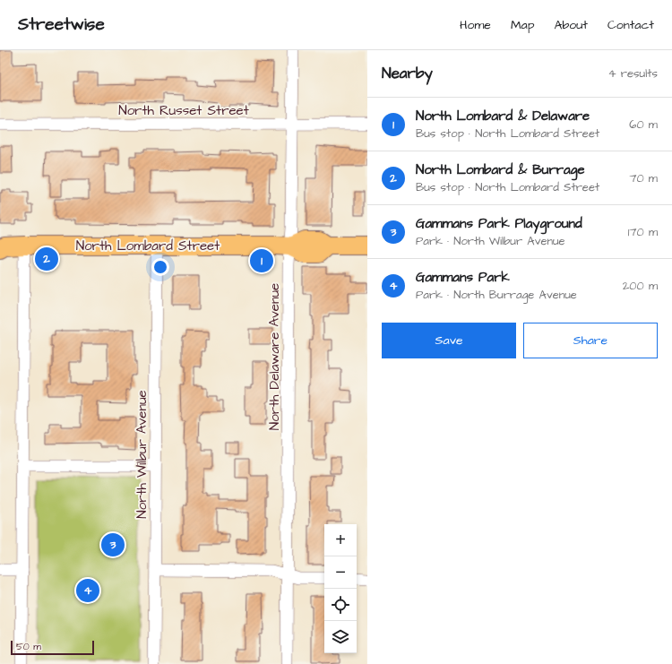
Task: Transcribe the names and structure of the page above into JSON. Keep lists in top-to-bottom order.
{
  "streets": {
    "main road": ["North Lombard Street"],
    "street": ["North Russet Street", "North Delaware Avenue", "North Wilbur Avenue"]
  },
  "crossings": [
    ["North Russet Street", "North Delaware Avenue"],
    ["North Lombard Street", "North Delaware Avenue"],
    ["North Lombard Street", "North Wilbur Avenue"]
  ],
  "scale_bar": "50 m",
  "page": {
    "header": "Streetwise",
    "nav": [
      "Home",
      "Map",
      "About",
      "Contact"
    ],
    "heading": ["Nearby", "4 results"],
    "list": [
      {
        "mark": "1",
        "name": "North Lombard & Delaware",
        "note": "Bus stop · North Lombard Street",
        "value": "60 m"
      },
      {
        "mark": "2",
        "name": "North Lombard & Burrage",
        "note": "Bus stop · North Lombard Street",
        "value": "70 m"
      },
      {
        "mark": "3",
        "name": "Gammans Park Playground",
        "note": "Park · North Wilbur Avenue",
        "value": "170 m"
      },
      {
        "mark": "4",
        "name": "Gammans Park",
        "note": "Park · North Burrage Avenue",
        "value": "200 m"
      }
    ],
    "pins": [
      "2",
      "1",
      "3",
      "4"
    ],
    "buttons": ["Save", "Share"],
    "map_buttons": ["+", "−"],
    "scale": "50 m"
  }
}
